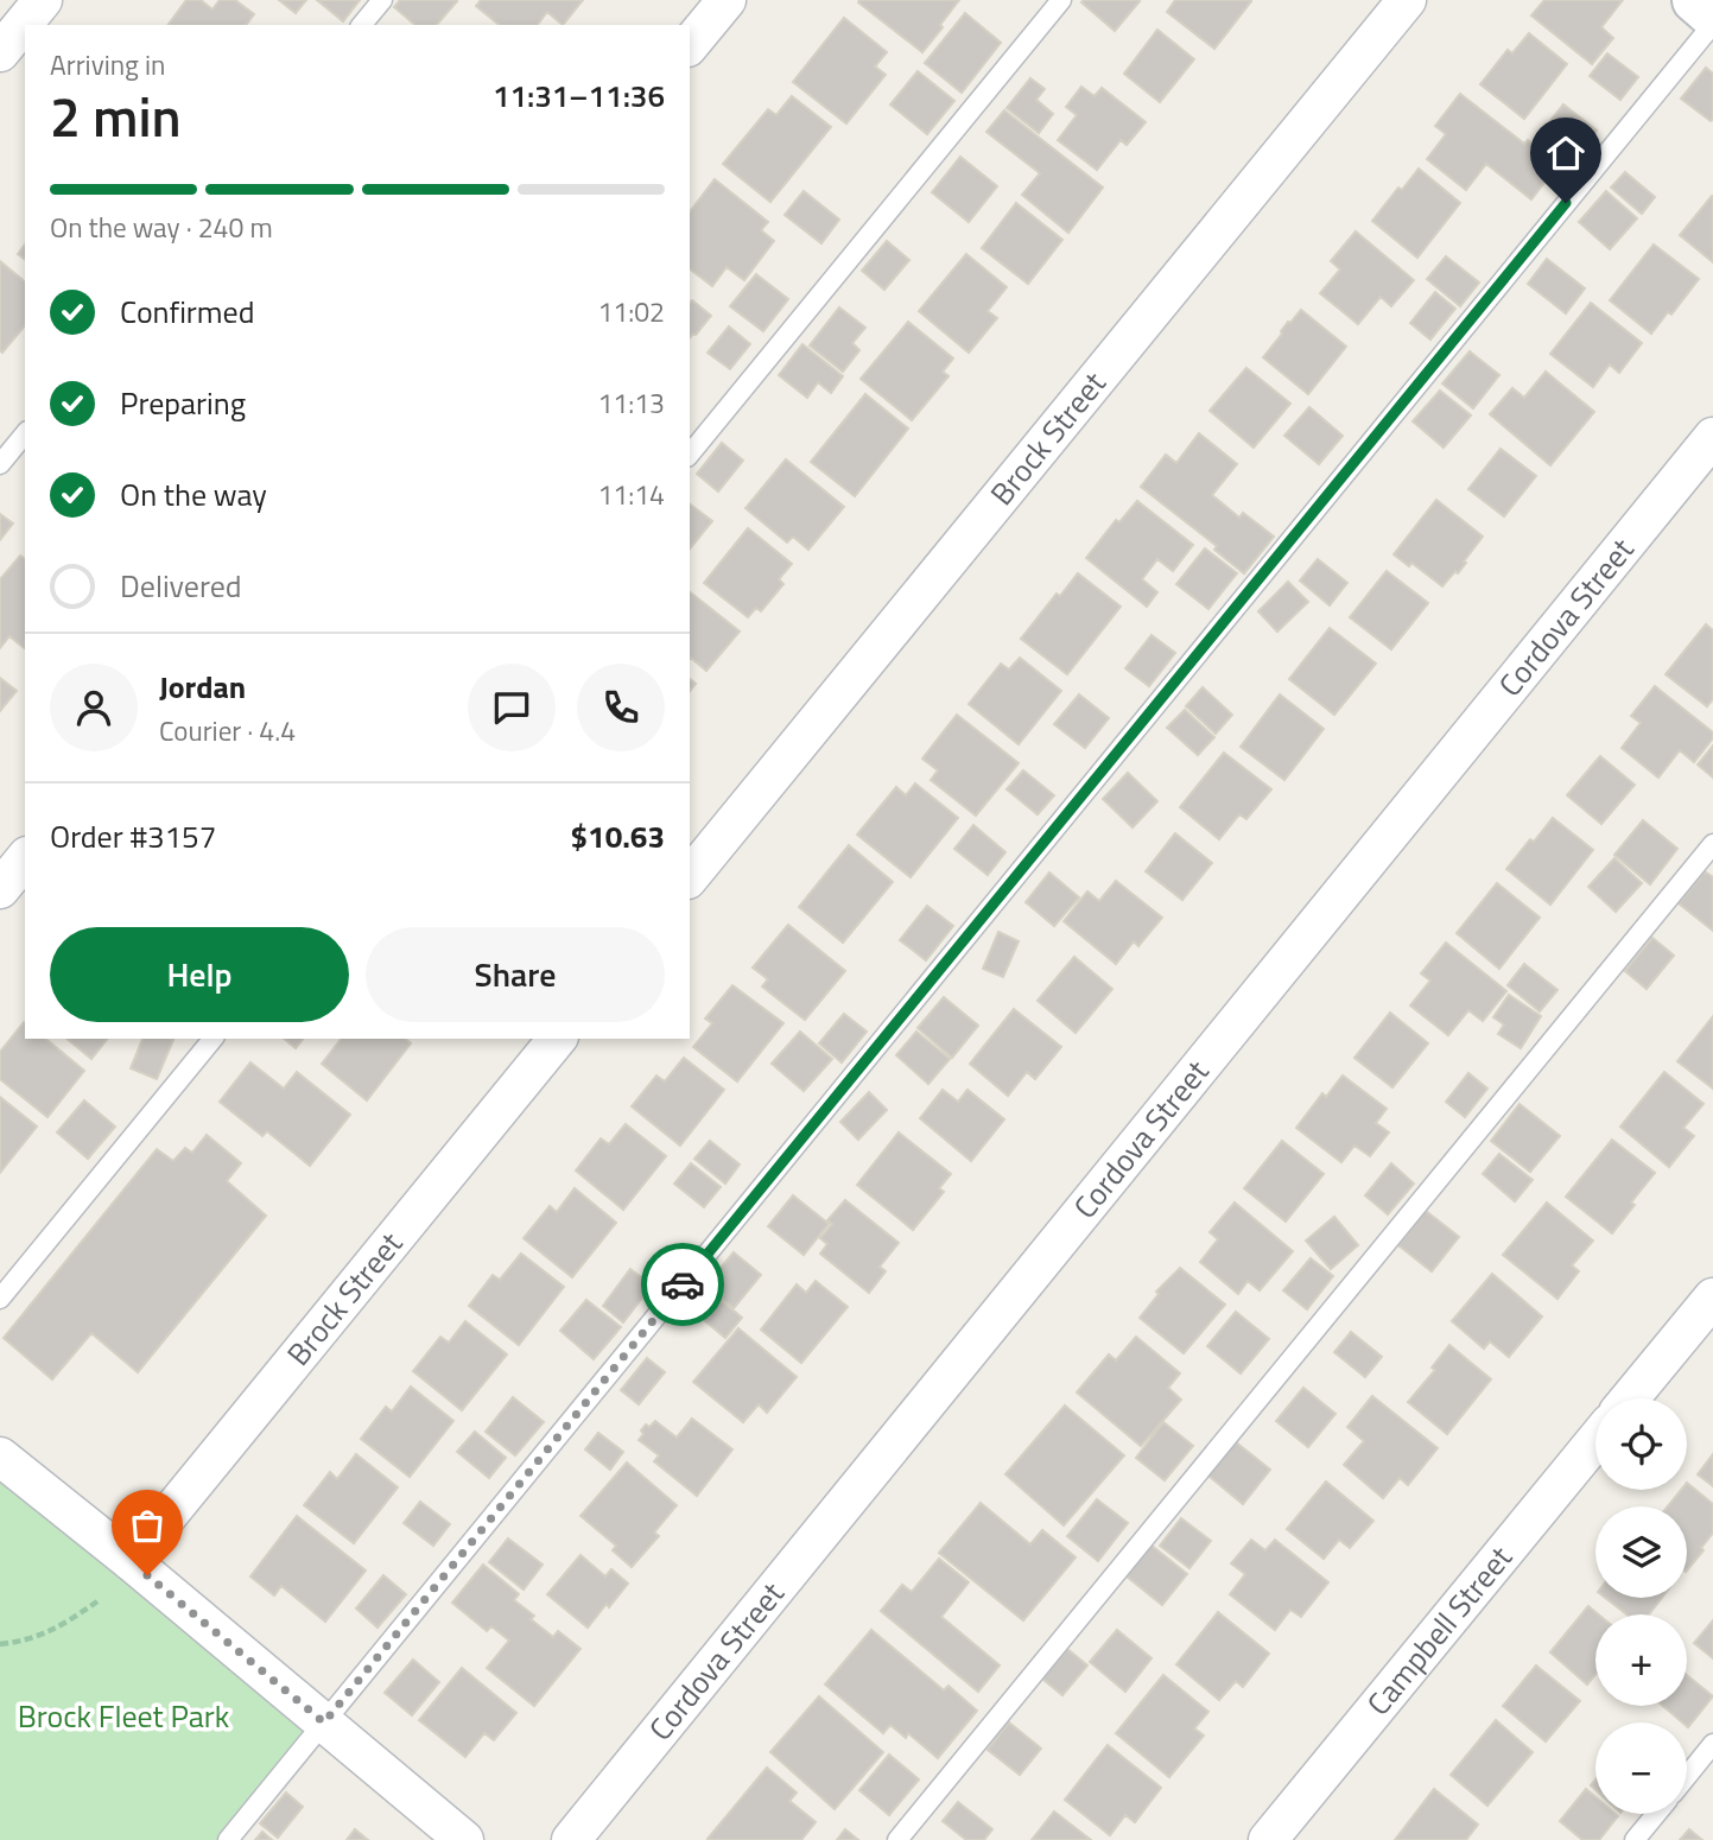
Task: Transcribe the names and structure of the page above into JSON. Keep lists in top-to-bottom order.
{
  "streets": {
    "street": ["Brock Street", "Cordova Street", "Campbell Street"]
  },
  "parks": ["Brock Fleet Park"],
  "page": {
    "heading": ["2 min", "Arriving in", "11:31–11:36"],
    "panel": [
      "Jordan",
      "Courier · 4.4",
      "Order #3157",
      "$10.63"
    ],
    "bar": "On the way · 240 m",
    "list": [
      ["Confirmed", "11:02"],
      ["Preparing", "11:13"],
      ["On the way", "11:14"],
      "Delivered"
    ],
    "buttons": ["Help", "Share"],
    "map_buttons": ["+", "−"]
  }
}
